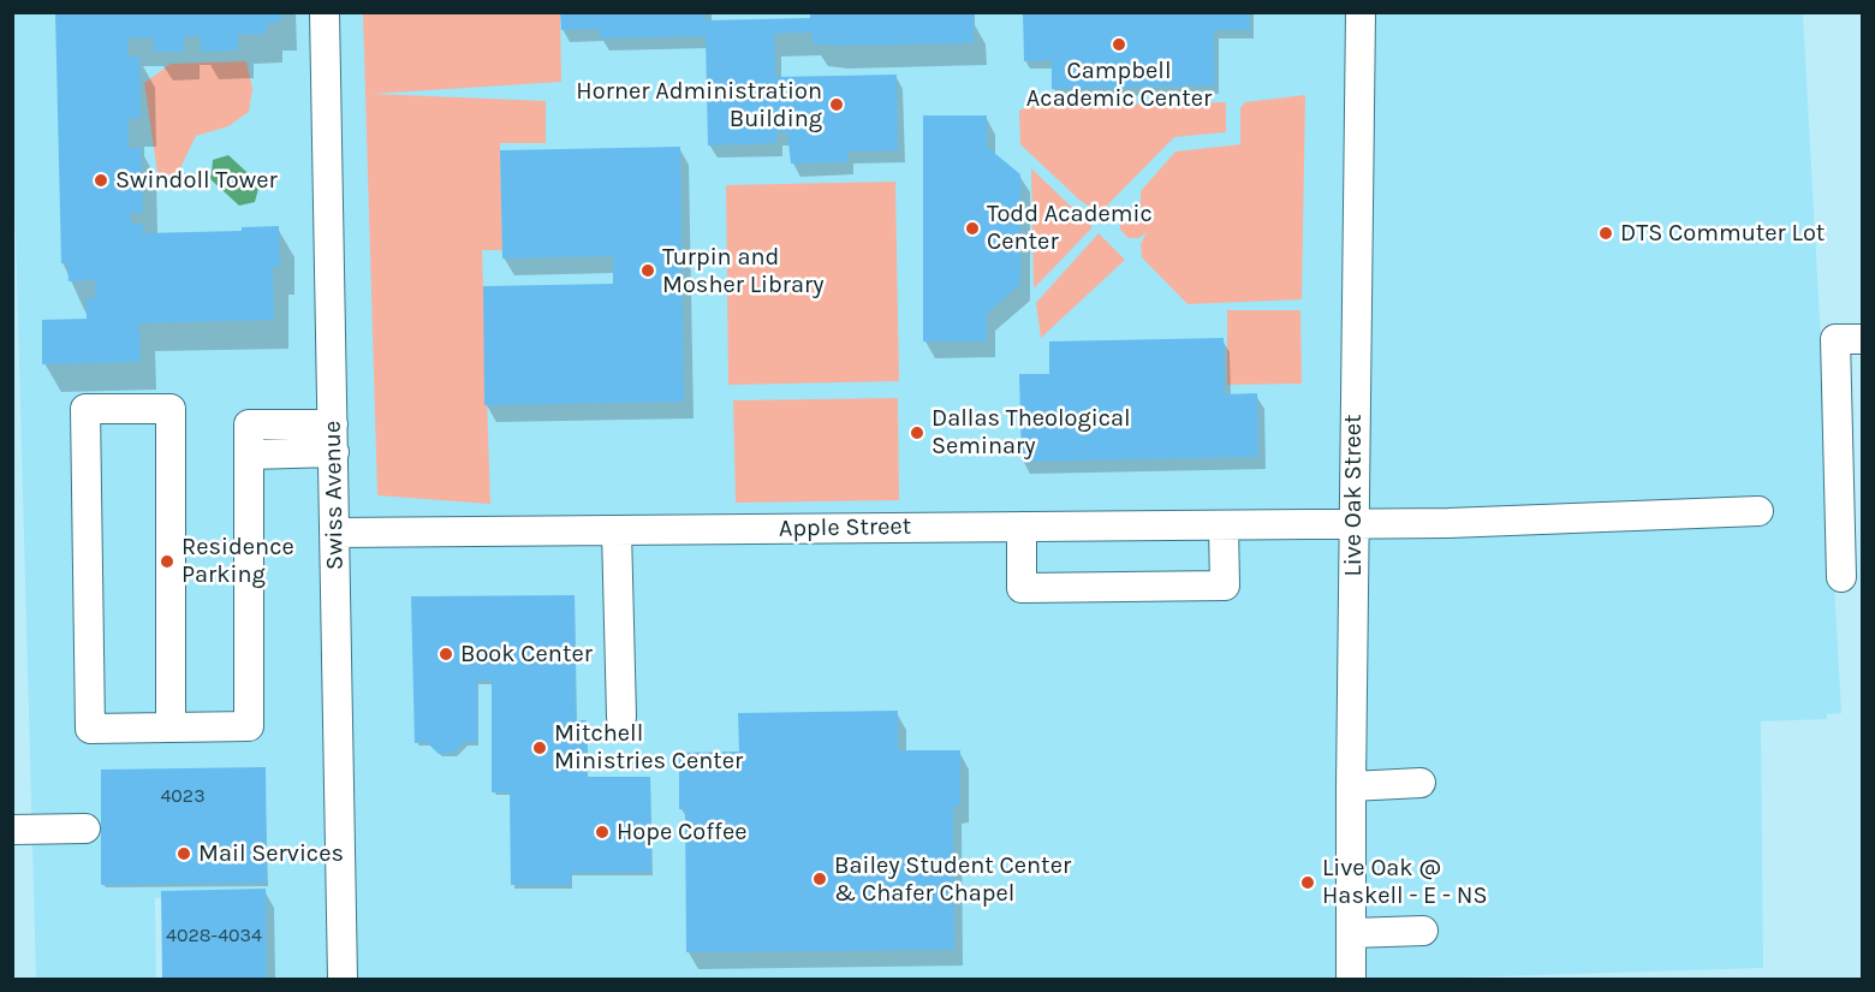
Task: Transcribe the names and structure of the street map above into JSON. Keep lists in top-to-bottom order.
{
  "streets": {
    "street": ["Swiss Avenue", "Live Oak Street", "Apple Street"]
  },
  "crossings": [
    ["Swiss Avenue", "Apple Street"],
    ["Live Oak Street", "Apple Street"]
  ],
  "places": [
    "Campbell Academic Center",
    "Horner Administration Building",
    "Swindoll Tower",
    "Todd Academic Center",
    "DTS Commuter Lot",
    "Turpin and Mosher Library",
    "Dallas Theological Seminary",
    "Residence Parking",
    "Book Center",
    "Mitchell Ministries Center",
    "Hope Coffee",
    "Mail Services",
    "Bailey Student Center & Chafer Chapel",
    "Live Oak @ Haskell - E - NS"
  ],
  "house_numbers": ["4023", "4028-4034"]
}
